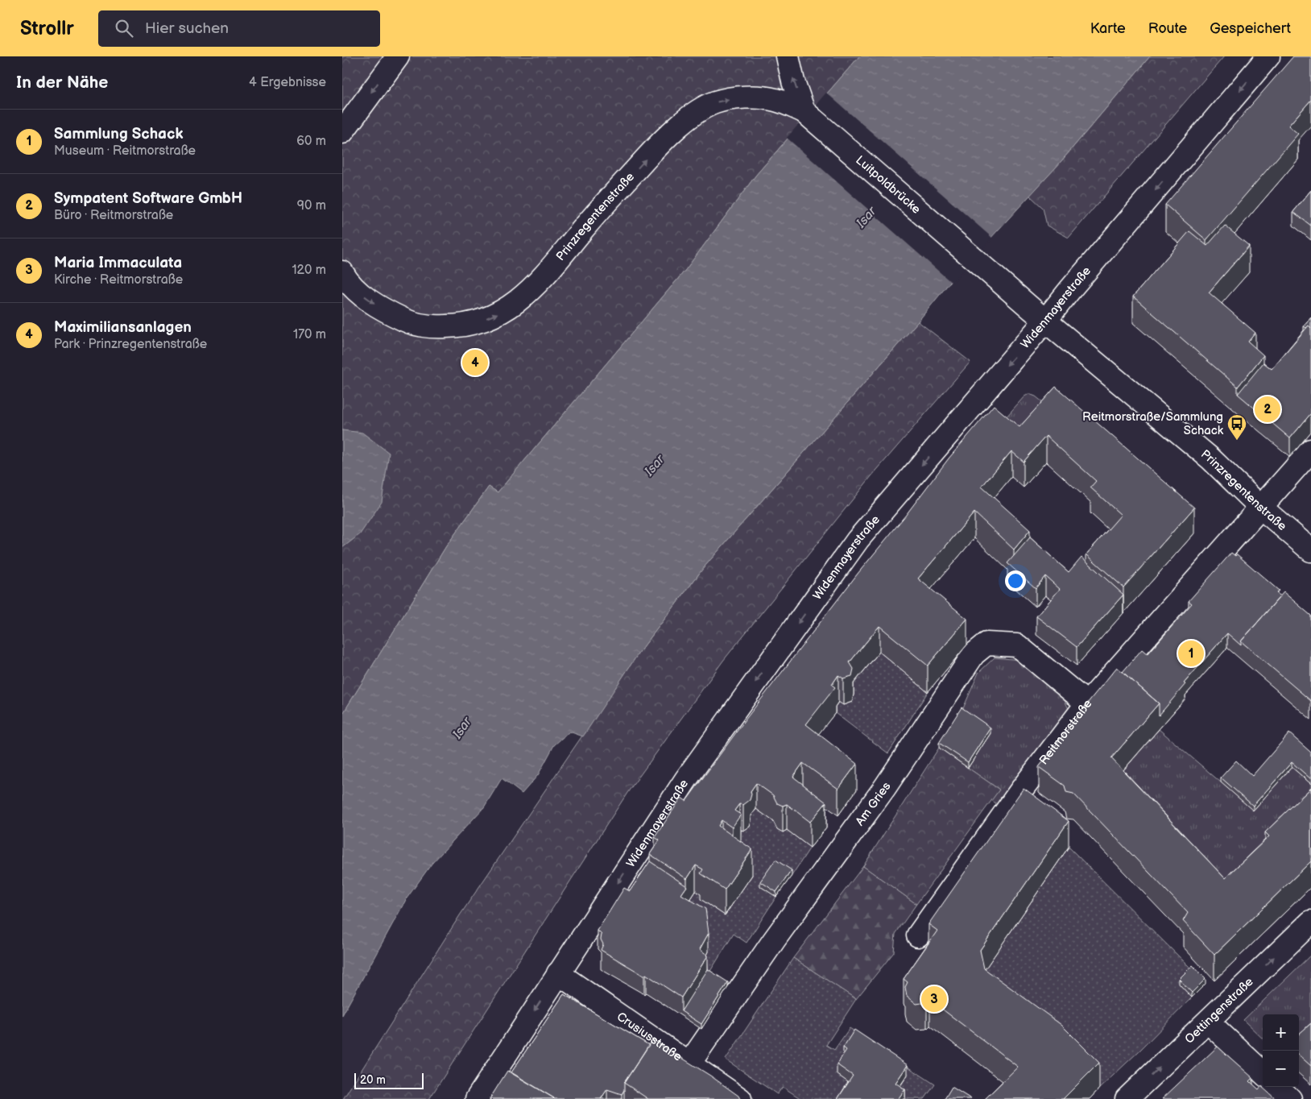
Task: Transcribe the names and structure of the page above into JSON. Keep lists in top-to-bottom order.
{
  "streets": {
    "main road": [
      "Luitpoldbrücke",
      "Prinzregentenstraße",
      "Widenmayerstraße",
      "Reitmorstraße",
      "Am Gries",
      "Oettingenstraße",
      "Crusiusstraße"
    ]
  },
  "crossings": [
    ["Luitpoldbrücke", "Prinzregentenstraße"],
    ["Prinzregentenstraße", "Widenmayerstraße"],
    ["Prinzregentenstraße", "Reitmorstraße"],
    ["Widenmayerstraße", "Crusiusstraße"],
    ["Reitmorstraße", "Am Gries"],
    ["Am Gries", "Crusiusstraße"]
  ],
  "one_way": ["Prinzregentenstraße", "Widenmayerstraße", "Oettingenstraße"],
  "water": ["Isar"],
  "places": {
    "bus stop": ["Reitmorstraße/Sammlung Schack"]
  },
  "scale_bar": "20 m",
  "page": {
    "header": "Strollr",
    "search": "Hier suchen",
    "nav": ["Karte", "Route", "Gespeichert"],
    "heading": ["In der Nähe", "4 Ergebnisse"],
    "list": [
      {
        "mark": "1",
        "name": "Sammlung Schack",
        "note": "Museum · Reitmorstraße",
        "value": "60 m"
      },
      {
        "mark": "2",
        "name": "Sympatent Software GmbH",
        "note": "Büro · Reitmorstraße",
        "value": "90 m"
      },
      {
        "mark": "3",
        "name": "Maria Immaculata",
        "note": "Kirche · Reitmorstraße",
        "value": "120 m"
      },
      {
        "mark": "4",
        "name": "Maximiliansanlagen",
        "note": "Park · Prinzregentenstraße",
        "value": "170 m"
      }
    ],
    "pins": [
      "4",
      "2",
      "1",
      "3"
    ],
    "map_buttons": ["+", "−"],
    "scale": "20 m"
  }
}
